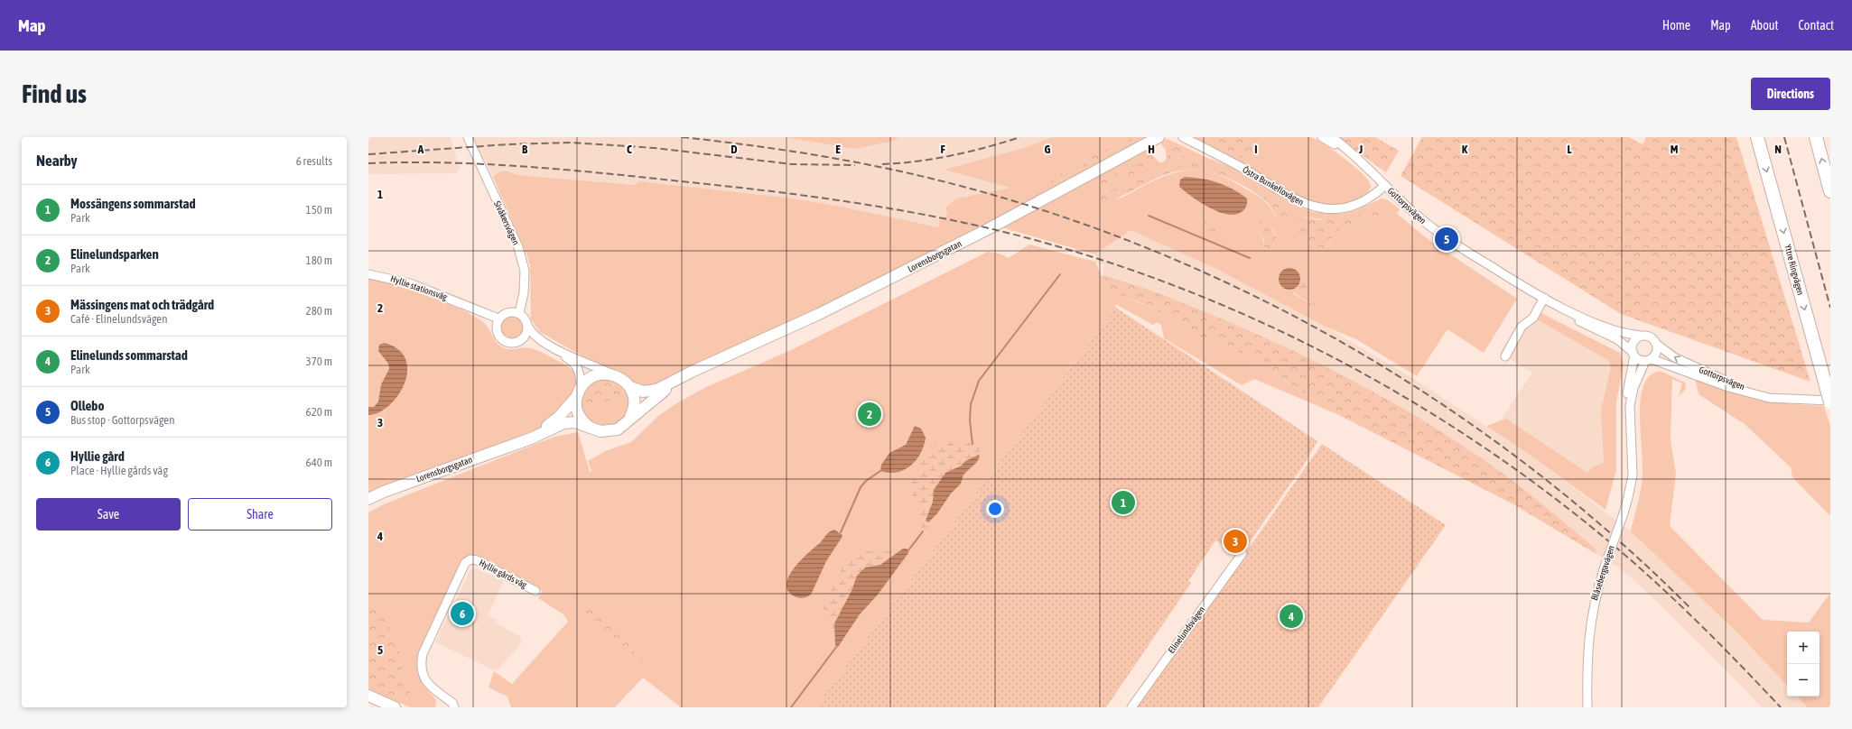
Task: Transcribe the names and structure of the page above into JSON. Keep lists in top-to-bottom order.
{
  "streets": {
    "highway": ["Yttre Ringvägen"],
    "main road": ["Lorensborgsgatan"],
    "street": [
      "Östra Bunkeflovägen",
      "Gottorpsvägen",
      "Sivåkersvägen",
      "Hyllie stationsväg",
      "Blåsebergavägen",
      "Hyllie gårds väg",
      "Elinelundsvägen"
    ]
  },
  "crossings": [
    ["Östra Bunkeflovägen", "Gottorpsvägen"],
    ["Gottorpsvägen", "Yttre Ringvägen"],
    ["Gottorpsvägen", "Blåsebergavägen"],
    ["Sivåkersvägen", "Hyllie stationsväg"]
  ],
  "one_way": ["Yttre Ringvägen"],
  "page": {
    "header": "Map",
    "nav": [
      "Home",
      "Map",
      "About",
      "Contact"
    ],
    "buttons": [
      "Directions",
      ["Save", "Share"]
    ],
    "title": "Find us",
    "heading": ["Nearby", "6 results"],
    "list": [
      {
        "mark": "1",
        "name": "Mossängens sommarstad",
        "note": "Park",
        "value": "150 m"
      },
      {
        "mark": "2",
        "name": "Elinelundsparken",
        "note": "Park",
        "value": "180 m"
      },
      {
        "mark": "3",
        "name": "Mässingens mat och trädgård",
        "note": "Café · Elinelundsvägen",
        "value": "280 m"
      },
      {
        "mark": "4",
        "name": "Elinelunds sommarstad",
        "note": "Park",
        "value": "370 m"
      },
      {
        "mark": "5",
        "name": "Ollebo",
        "note": "Bus stop · Gottorpsvägen",
        "value": "620 m"
      },
      {
        "mark": "6",
        "name": "Hyllie gård",
        "note": "Place · Hyllie gårds väg",
        "value": "640 m"
      }
    ],
    "pins": [
      "5",
      "2",
      "1",
      "3",
      "6",
      "4"
    ],
    "map_buttons": ["+", "−"]
  },
  "grid": {
    "columns": [
      "A",
      "B",
      "C",
      "D",
      "E",
      "F",
      "G",
      "H",
      "I",
      "J",
      "K",
      "L",
      "M",
      "N"
    ],
    "rows": [
      "1",
      "2",
      "3",
      "4",
      "5"
    ]
  }
}
